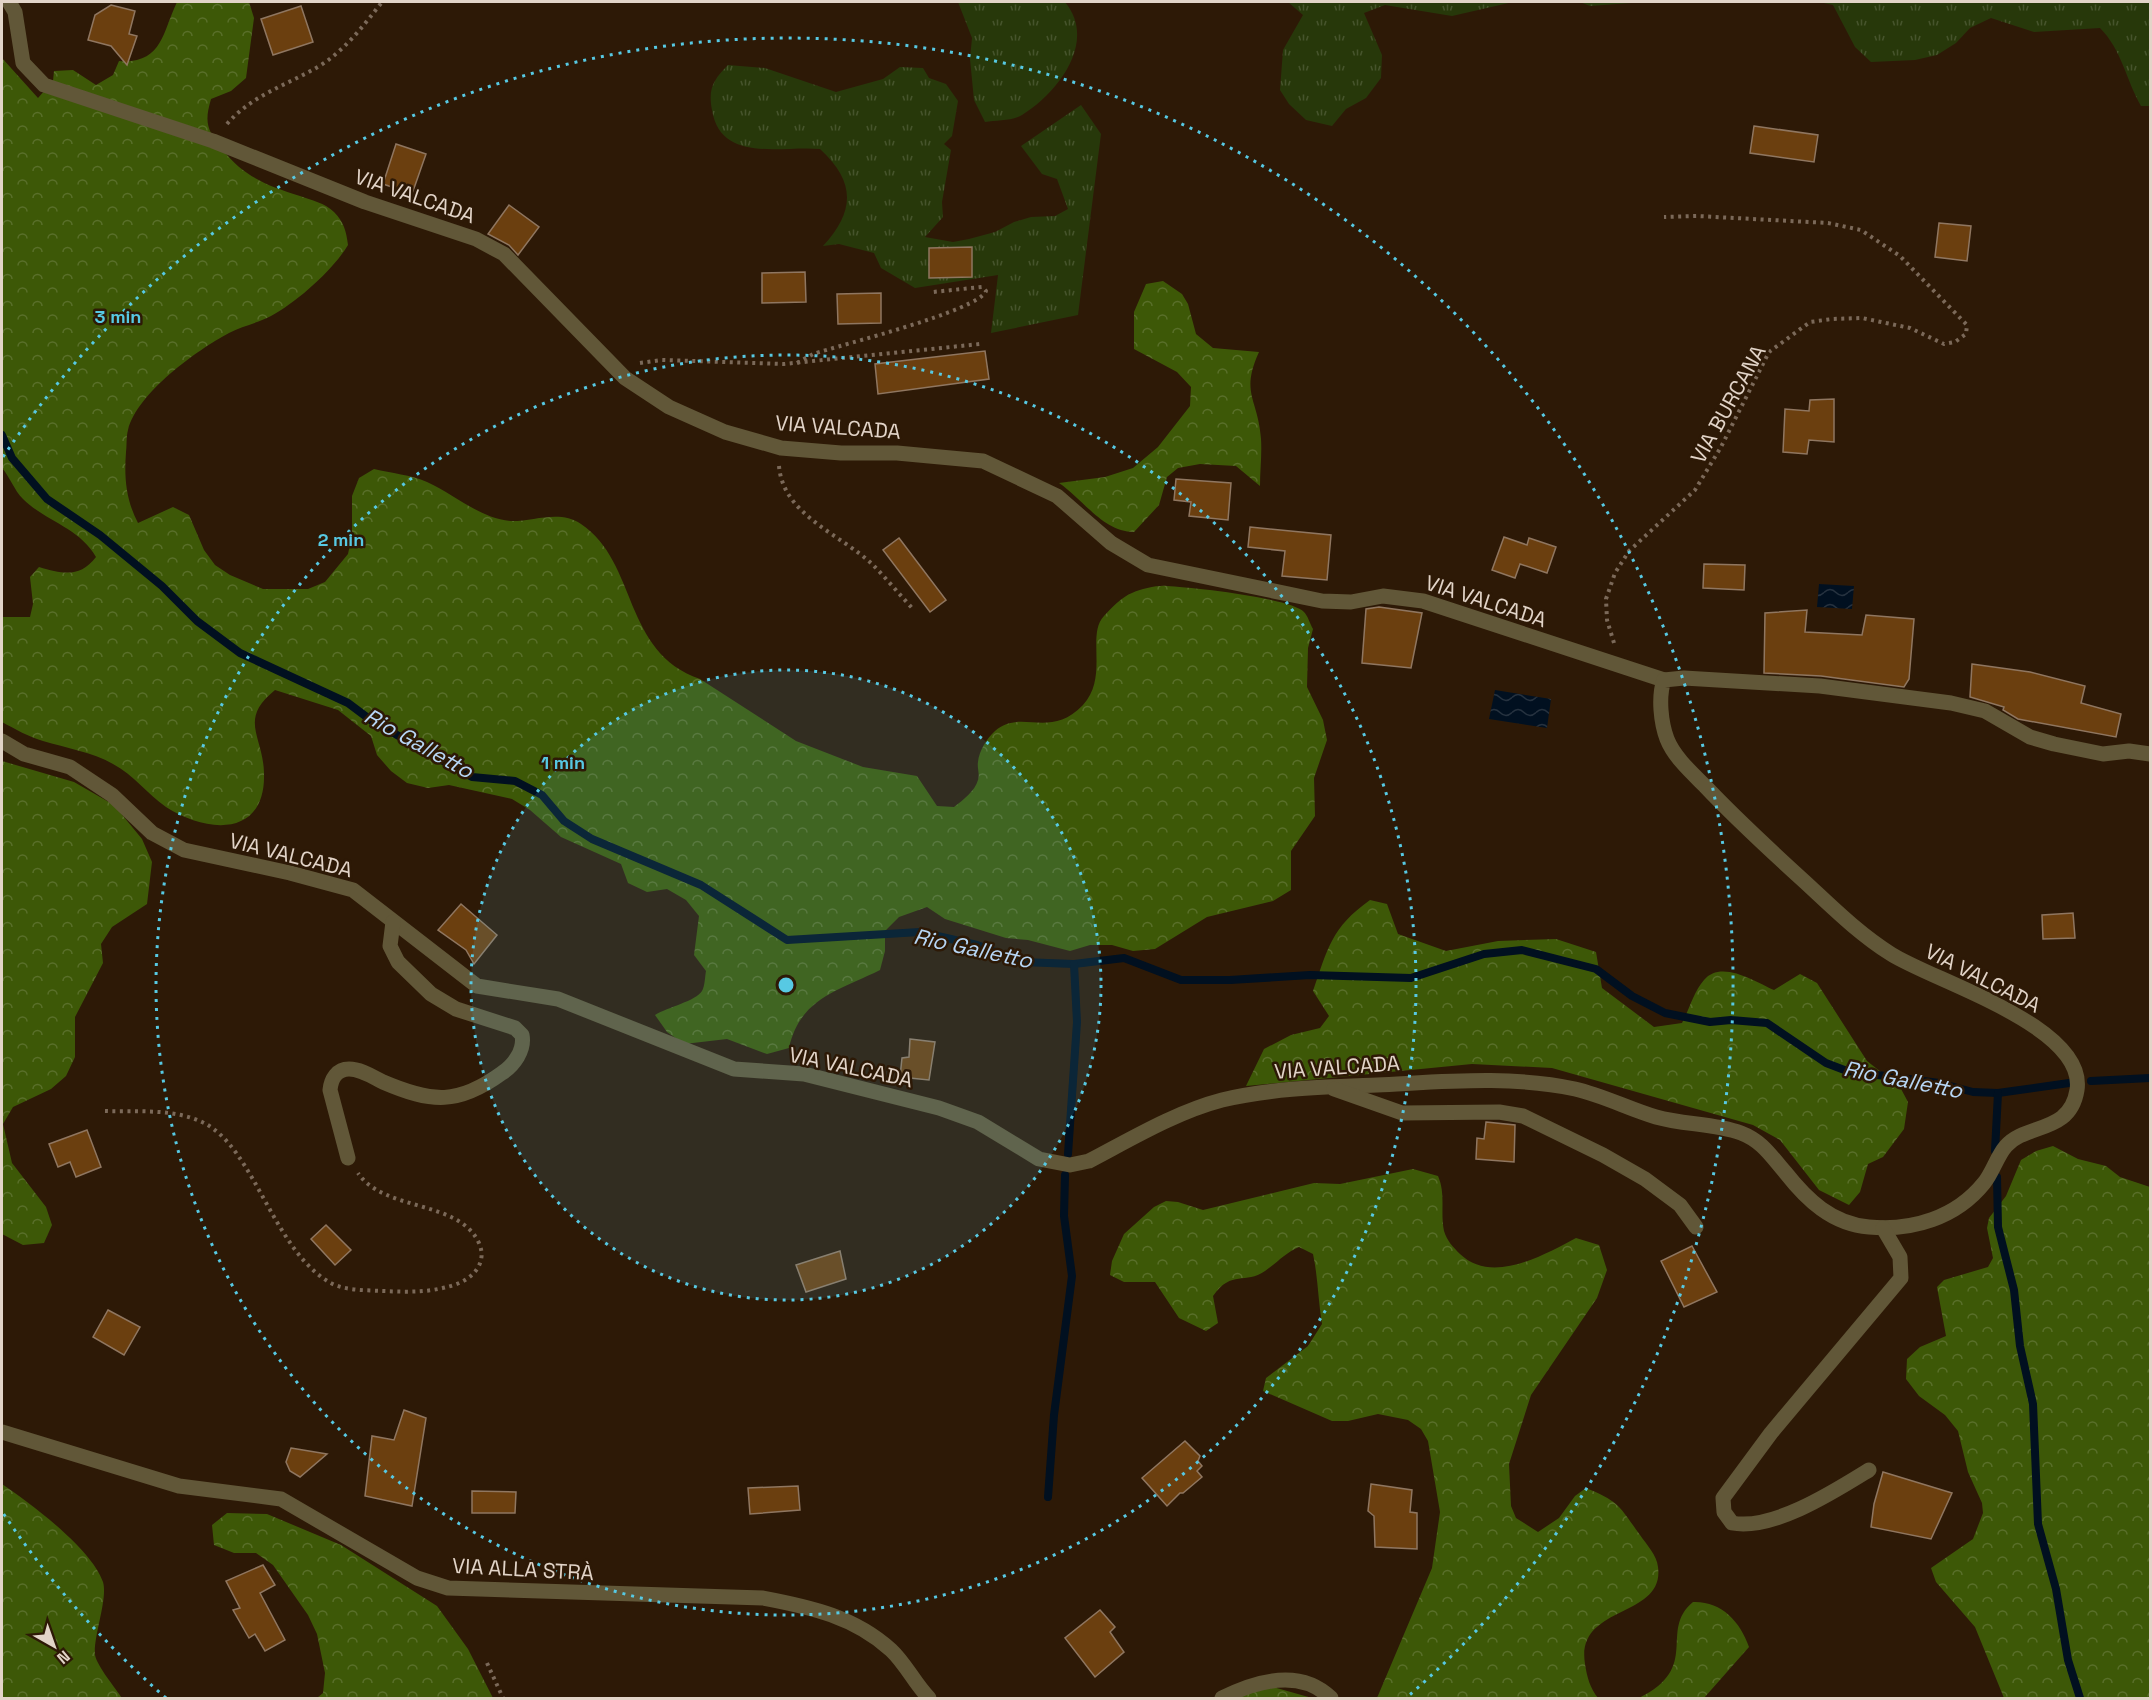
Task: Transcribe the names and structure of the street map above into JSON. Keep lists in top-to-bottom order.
{
  "streets": {
    "street": ["VIA VALCADA", "VIA ALLA STRÀ"],
    "path": ["VIA BURCANA"]
  },
  "crossings": [
    ["VIA VALCADA", "VIA BURCANA"]
  ],
  "water": ["Rio Galletto"],
  "north": "bottom right",
  "rings": ["3 min", "2 min", "1 min"]
}
